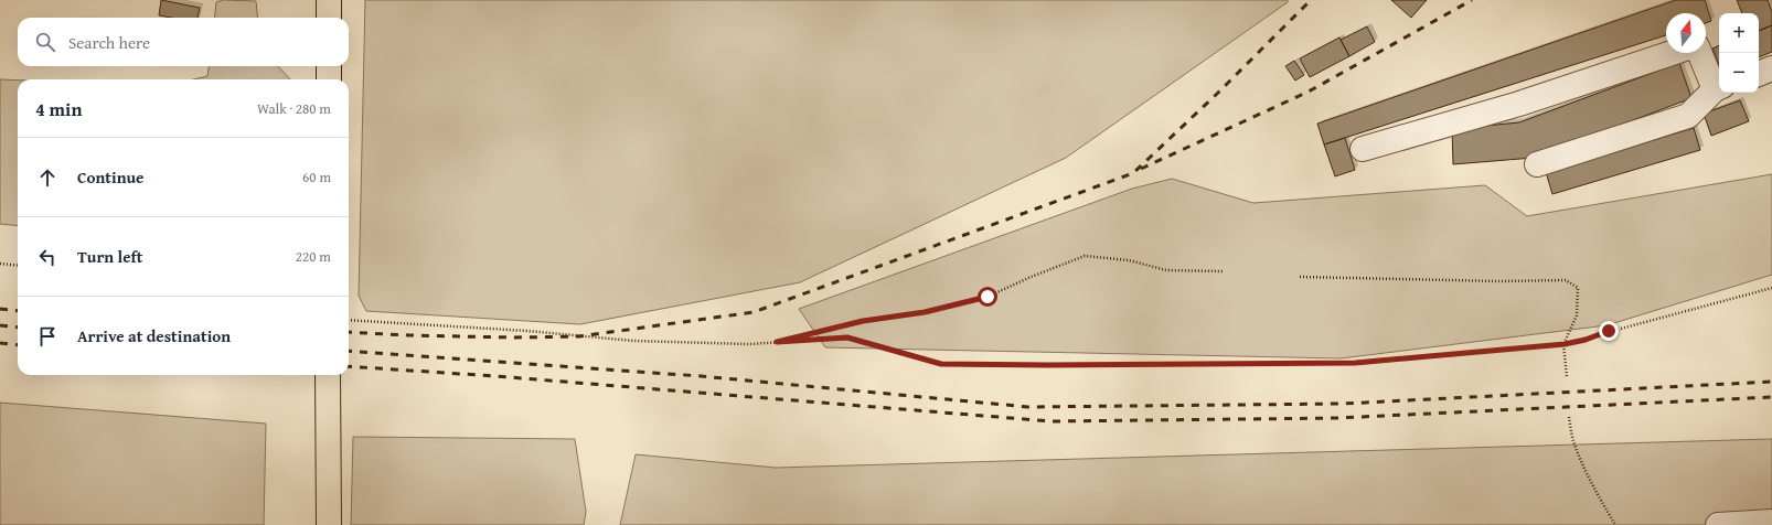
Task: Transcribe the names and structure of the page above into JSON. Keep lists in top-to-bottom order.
{
  "north": "top",
  "page": {
    "map_buttons": ["+", "−"],
    "search": "Search here",
    "heading": ["4 min", "Walk · 280 m"],
    "list": [
      ["Continue", "60 m"],
      ["Turn left", "220 m"],
      "Arrive at destination"
    ]
  }
}
